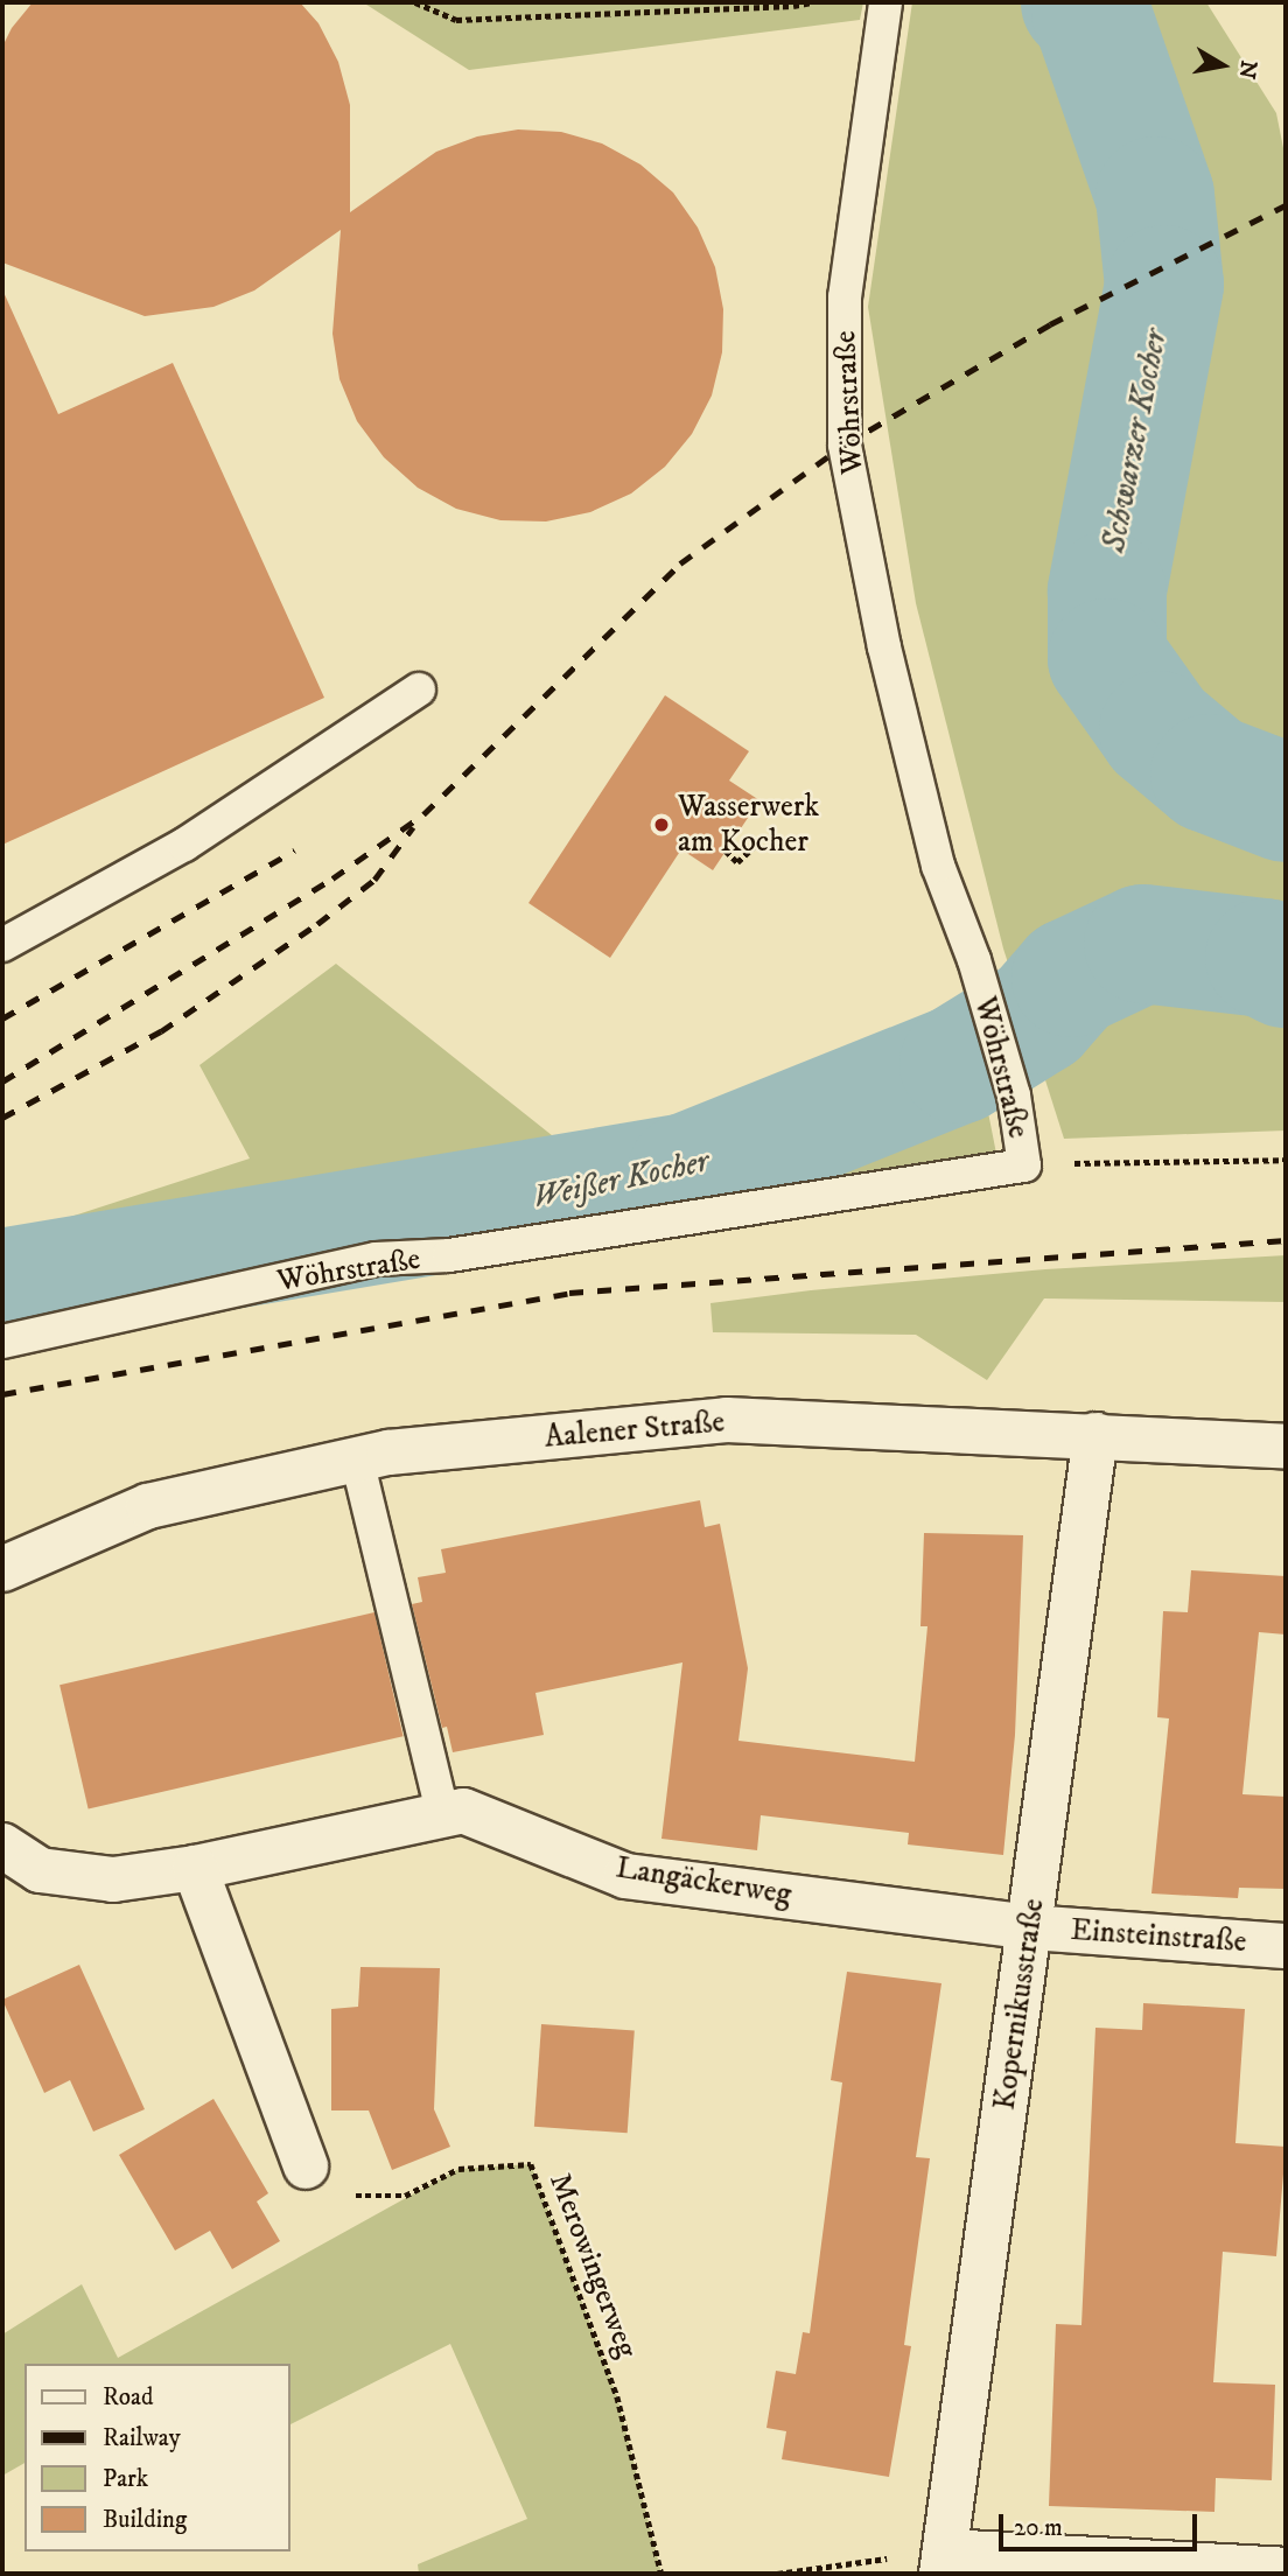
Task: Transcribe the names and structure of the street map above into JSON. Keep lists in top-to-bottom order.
{
  "streets": {
    "street": [
      "Aalener Straße",
      "Langäckerweg",
      "Einsteinstraße",
      "Kopernikusstraße"
    ],
    "lane": ["Wöhrstraße"],
    "path": ["Merowingerweg"]
  },
  "crossings": [
    ["Aalener Straße", "Kopernikusstraße"],
    ["Langäckerweg", "Einsteinstraße"],
    ["Langäckerweg", "Kopernikusstraße"],
    ["Einsteinstraße", "Kopernikusstraße"]
  ],
  "water": ["Schwarzer Kocher", "Weißer Kocher"],
  "places": ["Wasserwerk am Kocher"],
  "legend": [
    "Road",
    "Railway",
    "Park",
    "Building"
  ],
  "scale_bar": "20 m",
  "north": "right"
}
